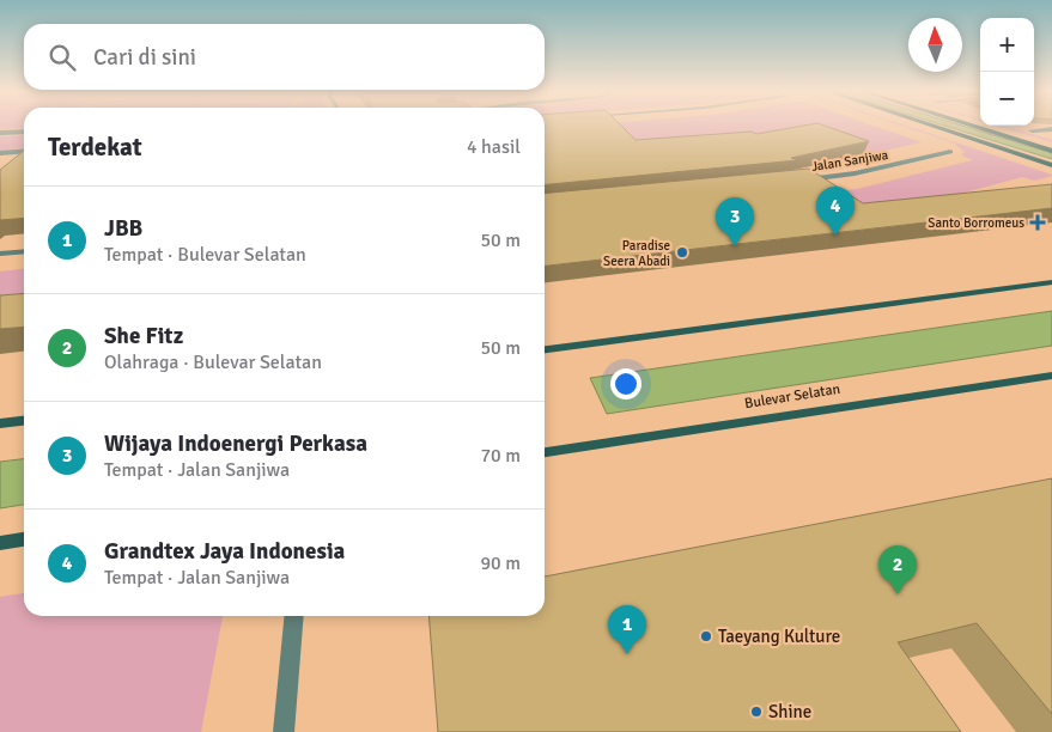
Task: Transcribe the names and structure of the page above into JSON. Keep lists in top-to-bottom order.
{
  "streets": {
    "main road": ["Bulevar Selatan"],
    "street": ["Jalan Sanjiwa"]
  },
  "places": {
    "health": ["Santo Borromeus"],
    "other": ["Paradise Seera Abadi", "Taeyang Kulture", "Shine"]
  },
  "north": "top",
  "page": {
    "map_buttons": ["+", "−"],
    "search": "Cari di sini",
    "heading": ["Terdekat", "4 hasil"],
    "list": [
      {
        "mark": "1",
        "name": "JBB",
        "note": "Tempat · Bulevar Selatan",
        "value": "50 m"
      },
      {
        "mark": "2",
        "name": "She Fitz",
        "note": "Olahraga · Bulevar Selatan",
        "value": "50 m"
      },
      {
        "mark": "3",
        "name": "Wijaya Indoenergi Perkasa",
        "note": "Tempat · Jalan Sanjiwa",
        "value": "70 m"
      },
      {
        "mark": "4",
        "name": "Grandtex Jaya Indonesia",
        "note": "Tempat · Jalan Sanjiwa",
        "value": "90 m"
      }
    ],
    "pins": [
      "4",
      "3",
      "2",
      "1"
    ]
  }
}
